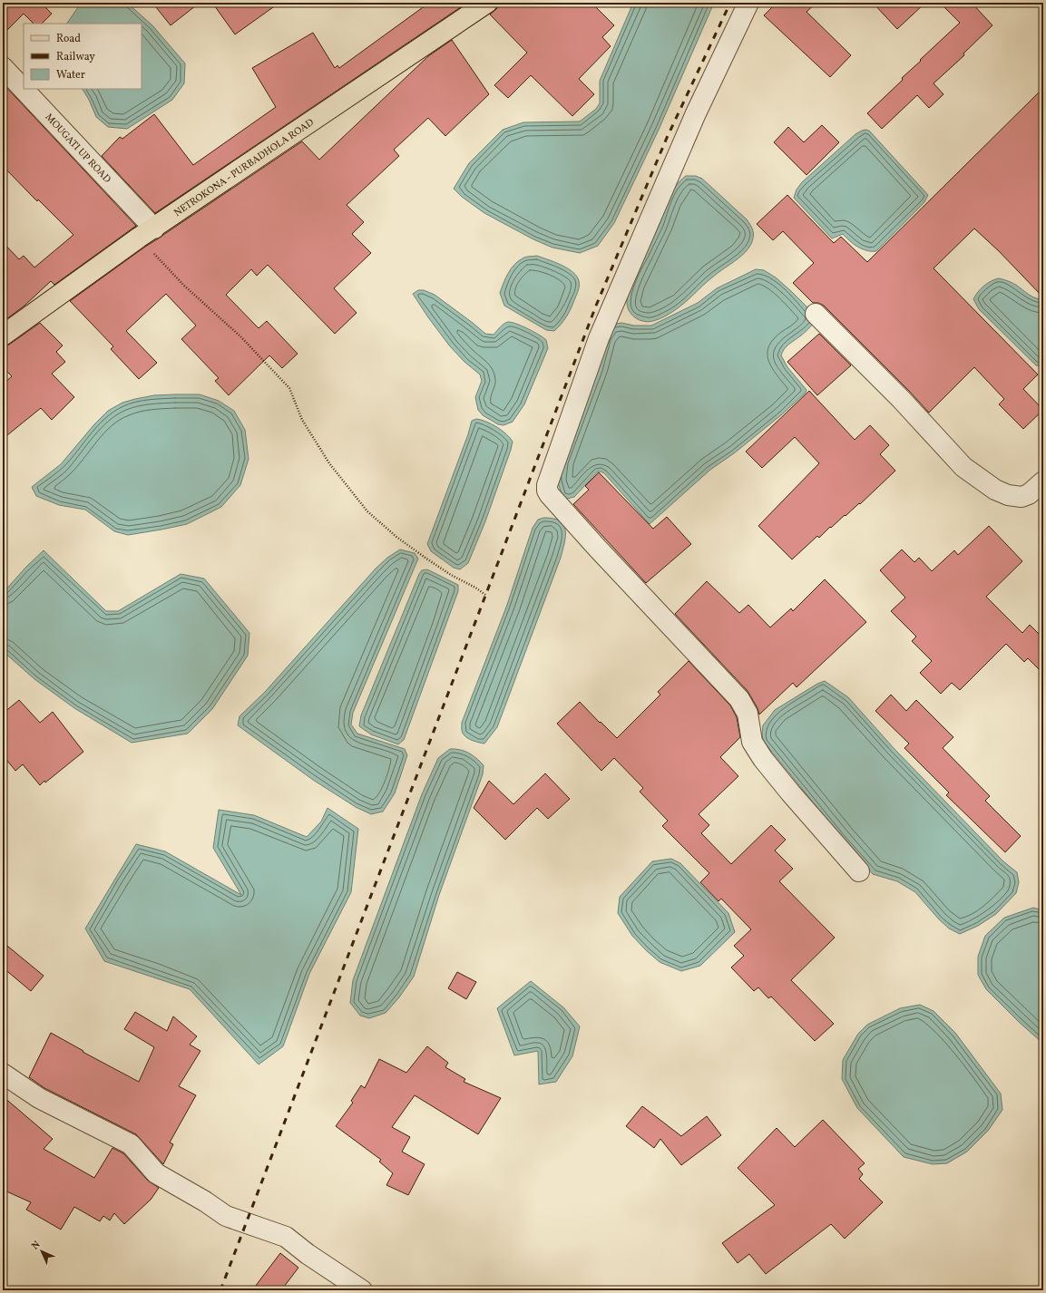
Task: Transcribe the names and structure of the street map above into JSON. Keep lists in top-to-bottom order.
{
  "streets": {
    "main road": ["NETROKONA - PURBADHOLA ROAD"],
    "street": ["MOUGATI UP ROAD"]
  },
  "crossings": [
    ["MOUGATI UP ROAD", "NETROKONA - PURBADHOLA ROAD"]
  ],
  "legend": ["Road", "Railway", "Water"],
  "north": "top left"
}
